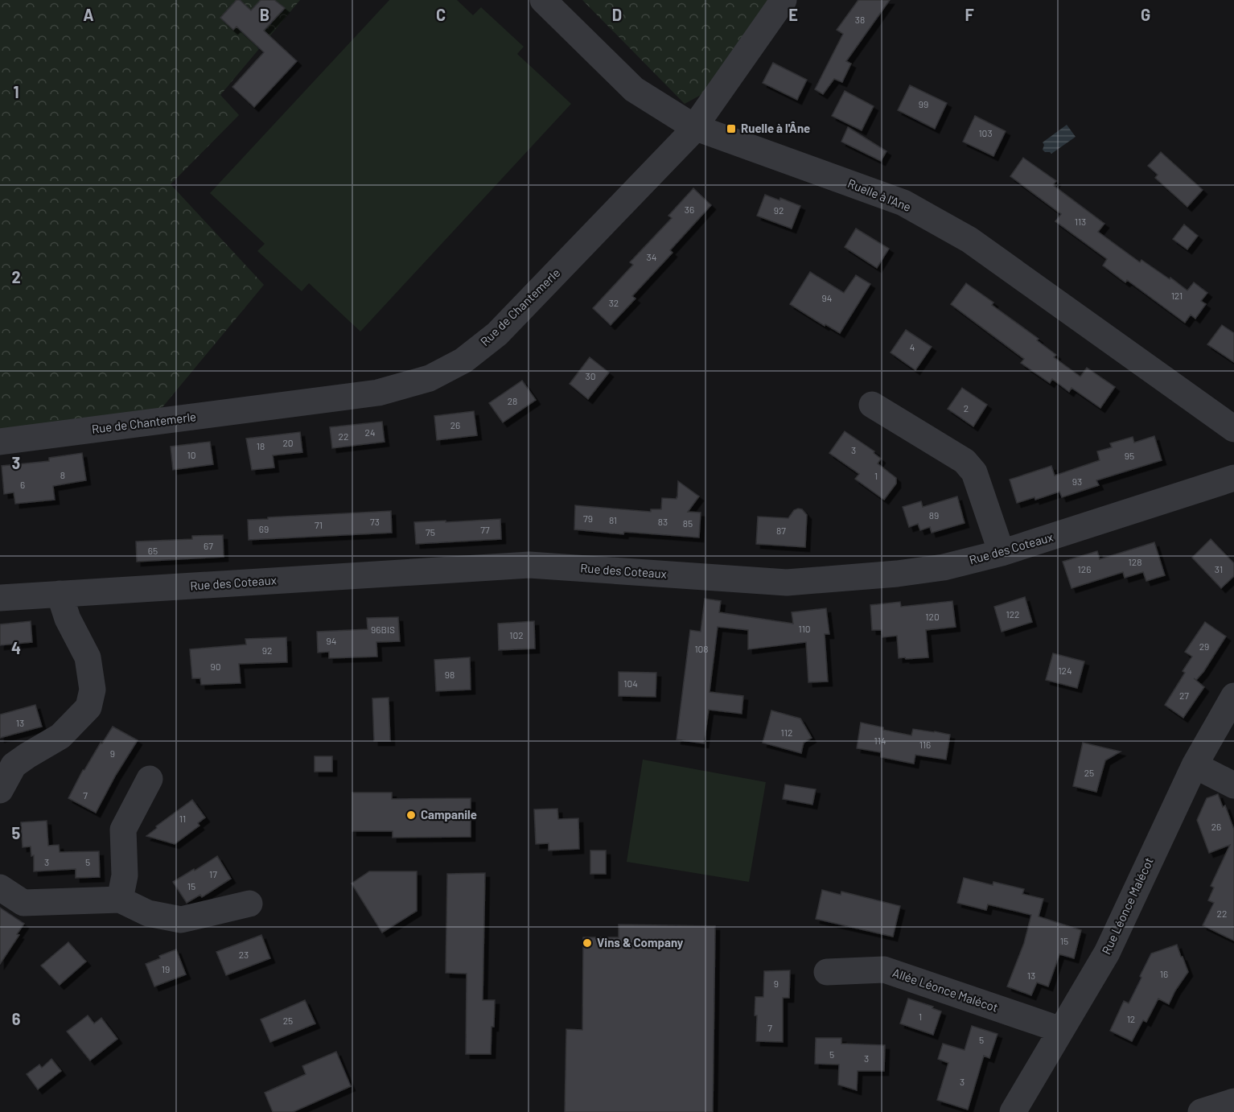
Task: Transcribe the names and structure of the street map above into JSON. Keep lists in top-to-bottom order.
{
  "streets": {
    "street": [
      "Ruelle à l'Ane",
      "Rue de Chantemerle",
      "Rue des Coteaux",
      "Rue Léonce Malécot",
      "Allée Léonce Malécot"
    ]
  },
  "crossings": [
    ["Ruelle à l'Ane", "Rue de Chantemerle"],
    ["Rue Léonce Malécot", "Allée Léonce Malécot"]
  ],
  "places": {
    "transit": ["Ruelle à l'Âne"],
    "other": ["Campanile", "Vins & Company"]
  },
  "house_numbers": [
    "38",
    "99",
    "103",
    "36",
    "92",
    "113",
    "34",
    "121",
    "94",
    "32",
    "4",
    "30",
    "28",
    "2",
    "26",
    "24",
    "22",
    "20",
    "18",
    "3",
    "10",
    "95",
    "8",
    "1",
    "93",
    "6",
    "89",
    "79",
    "81",
    "73",
    "83",
    "85",
    "71",
    "69",
    "77",
    "87",
    "75",
    "67",
    "65",
    "128",
    "126",
    "31",
    "122",
    "120",
    "110",
    "96BIS",
    "102",
    "94",
    "29",
    "108",
    "92",
    "90",
    "124",
    "98",
    "104",
    "27",
    "13",
    "112",
    "114",
    "116",
    "9",
    "25",
    "7",
    "11",
    "26",
    "3",
    "5",
    "17",
    "15",
    "22",
    "15",
    "23",
    "19",
    "16",
    "13",
    "9",
    "1",
    "12",
    "25",
    "7",
    "5",
    "5",
    "3",
    "3"
  ],
  "grid": {
    "columns": [
      "A",
      "B",
      "C",
      "D",
      "E",
      "F",
      "G"
    ],
    "rows": [
      "1",
      "2",
      "3",
      "4",
      "5",
      "6"
    ]
  }
}
